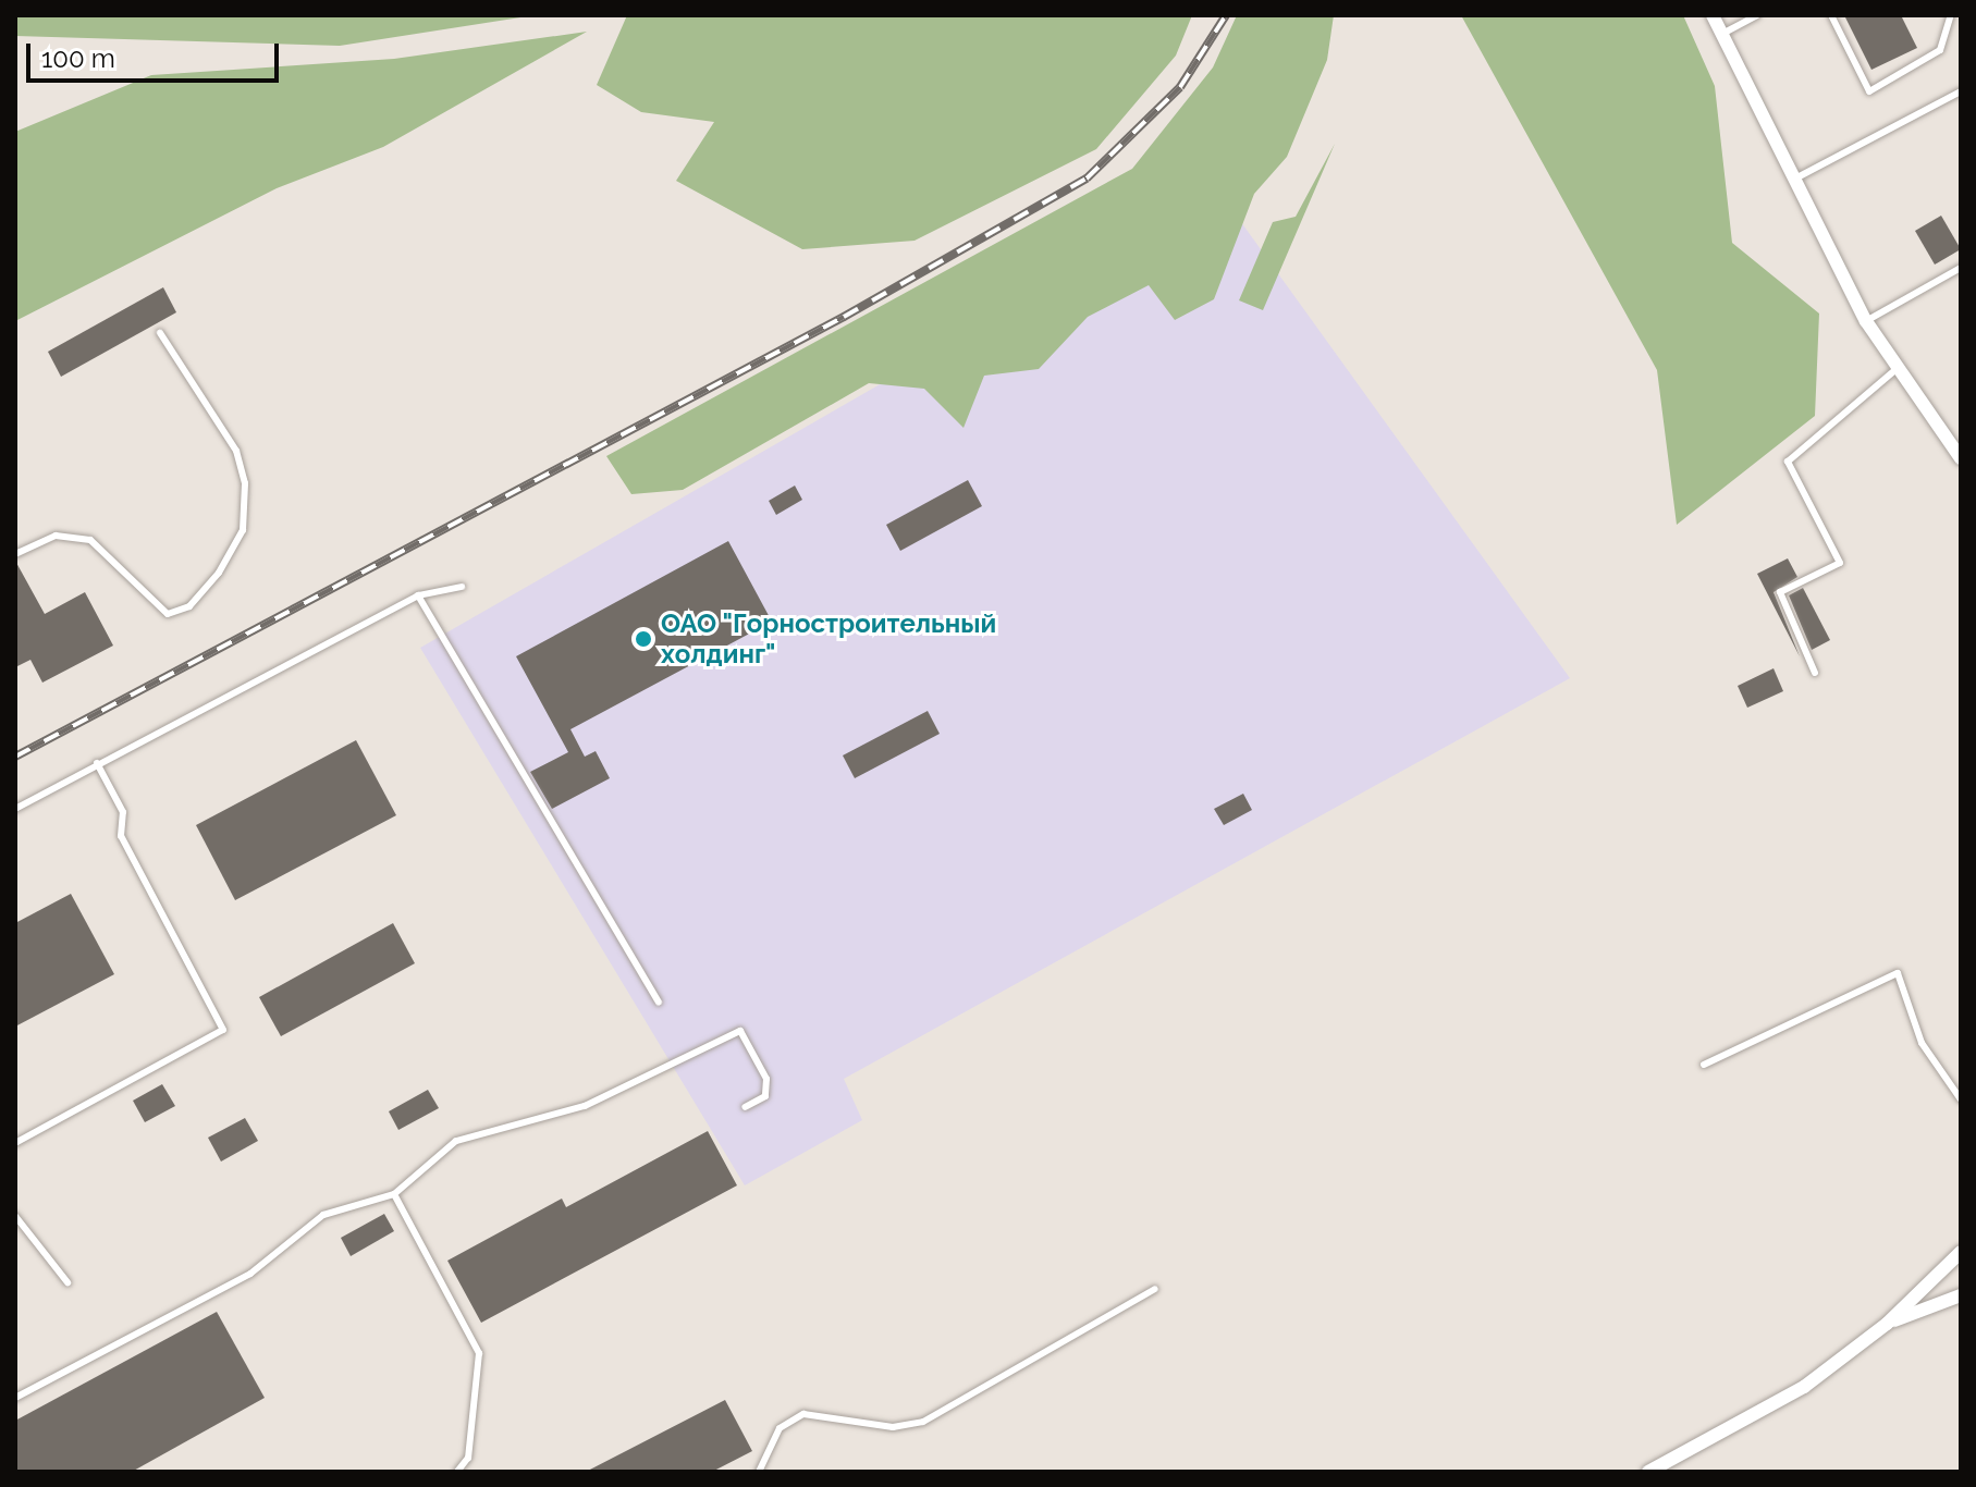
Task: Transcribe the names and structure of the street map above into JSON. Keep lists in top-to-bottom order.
{
  "places": ["ОАО \"Горностроительный холдинг\""],
  "scale_bar": "100 m"
}
